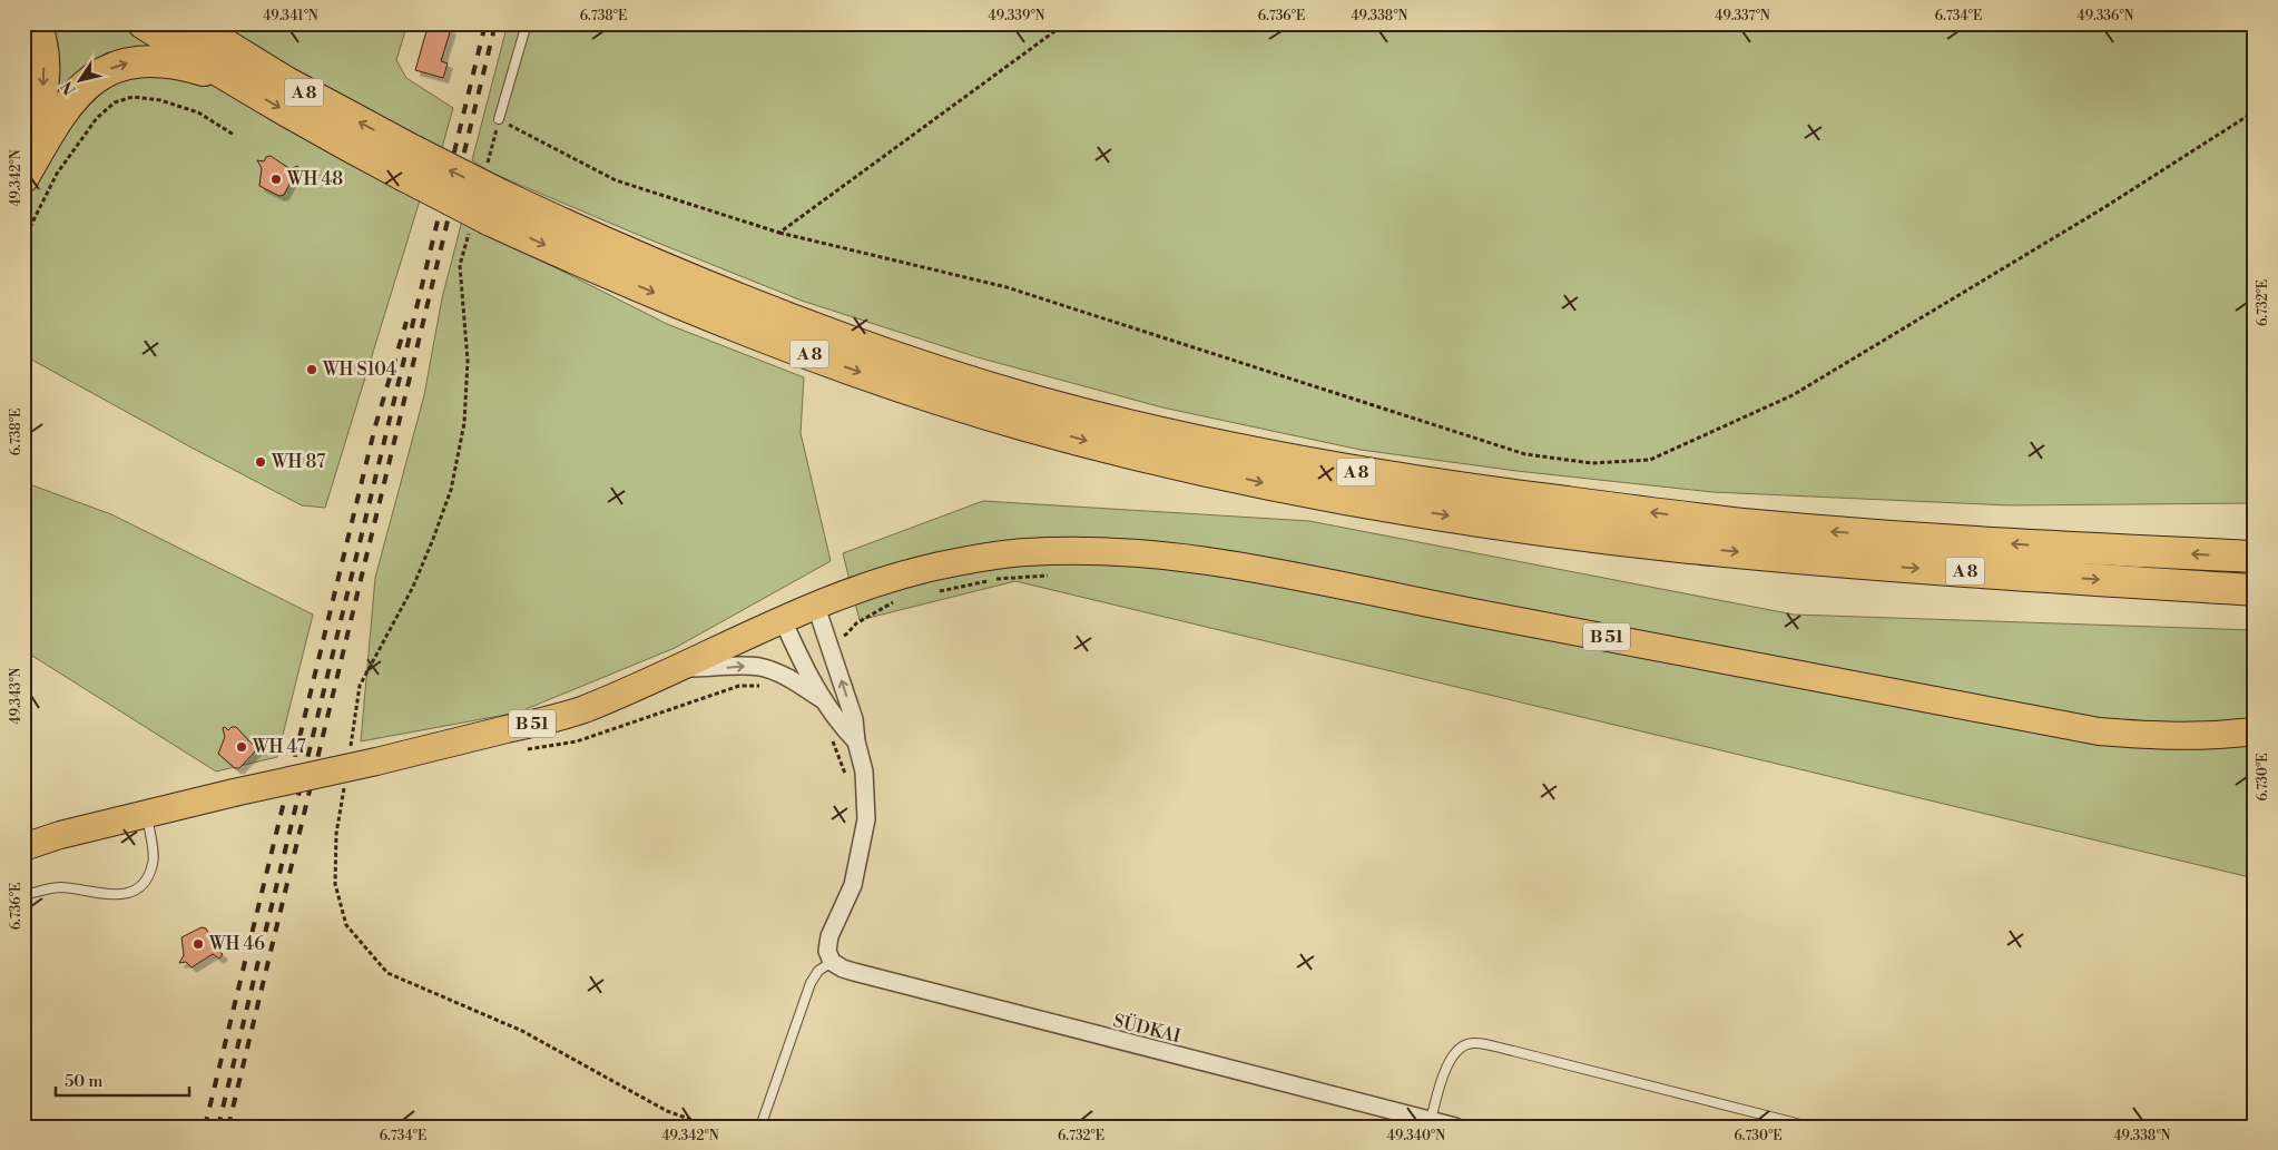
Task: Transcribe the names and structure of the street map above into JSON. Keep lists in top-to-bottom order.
{
  "streets": {
    "highway": ["A 8"],
    "main road": ["B 51"],
    "street": ["SÜDKAI"]
  },
  "places": [
    "WH 48",
    "WH S104",
    "WH 87",
    "WH 47",
    "WH 46"
  ],
  "scale_bar": "50 m",
  "north": "bottom left",
  "coordinates": [
    "49.341°N",
    "6.738°E",
    "49.339°N",
    "6.736°E",
    "49.338°N",
    "49.337°N",
    "6.734°E",
    "49.336°N",
    "49.342°N",
    "6.732°E",
    "49.343°N",
    "6.730°E",
    "49.340°N"
  ]
}
